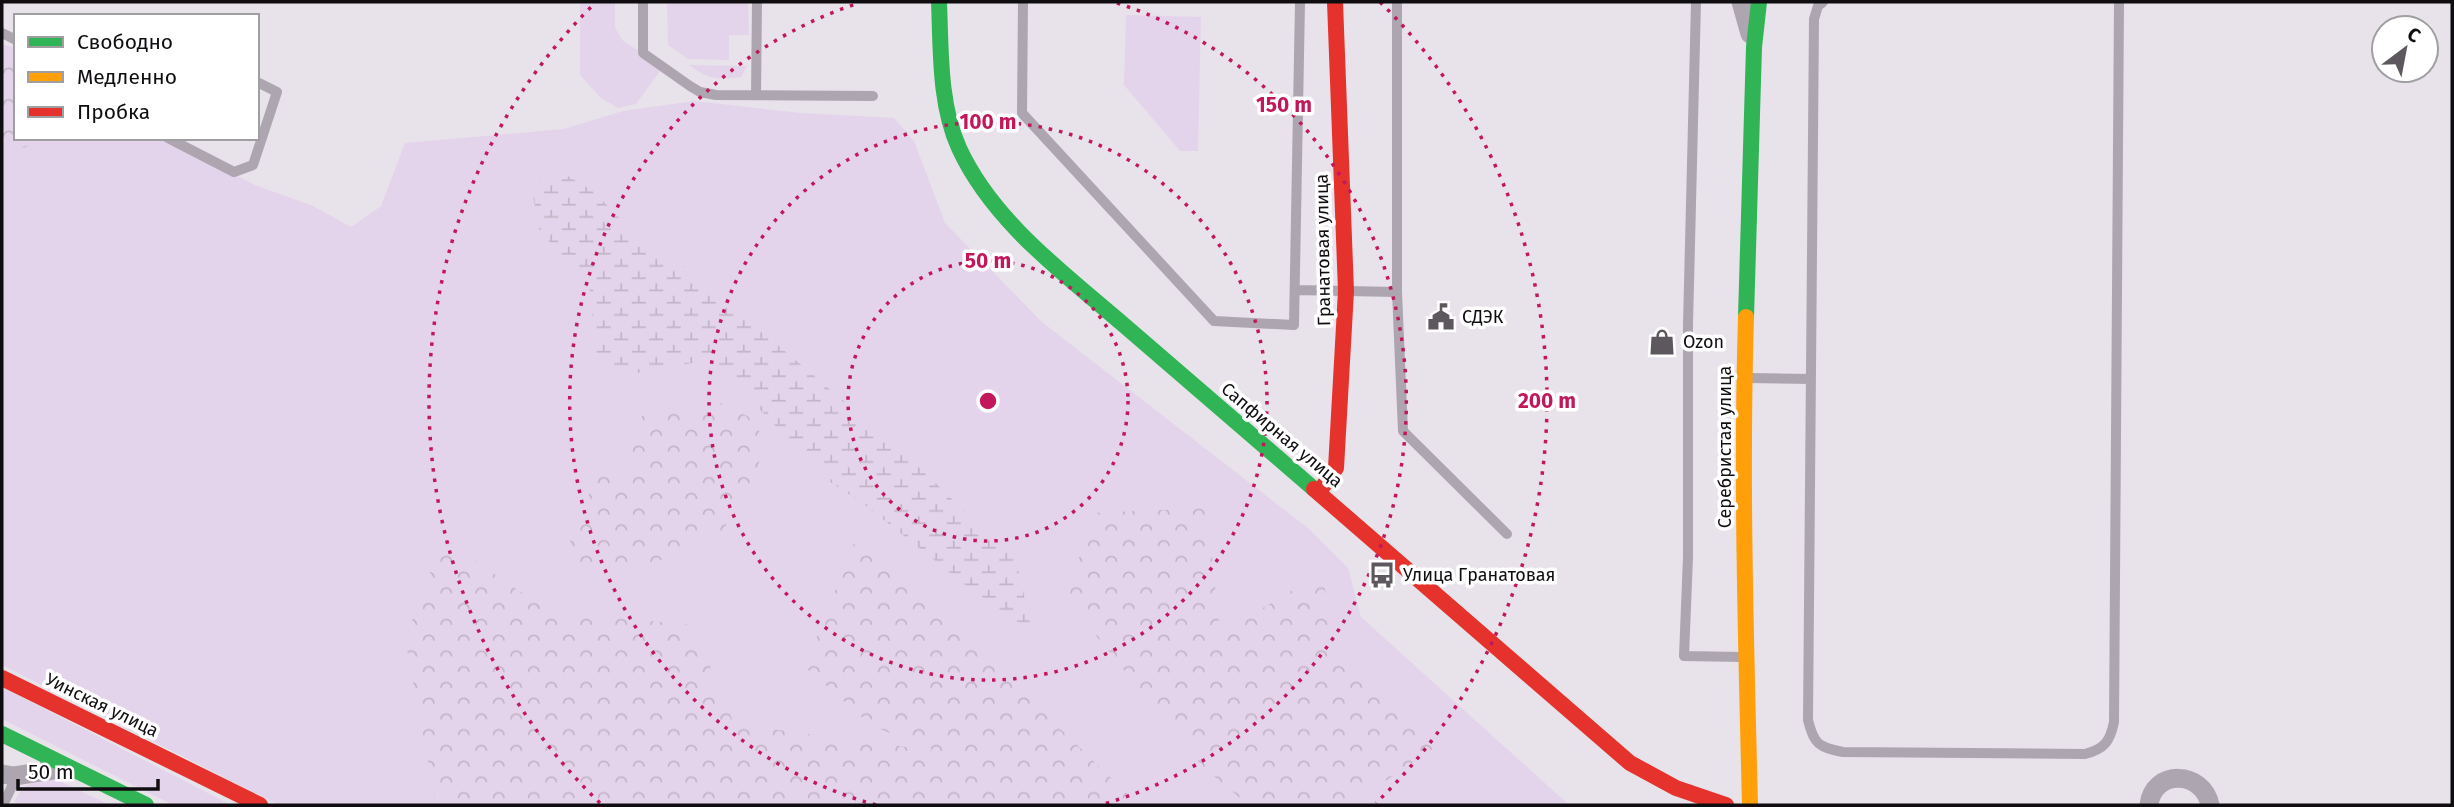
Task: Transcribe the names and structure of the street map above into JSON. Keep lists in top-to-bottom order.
{
  "streets": {
    "street": [
      "Гранатовая улица",
      "Сапфирная улица",
      "Серебристая улица",
      "Уинская улица"
    ]
  },
  "crossings": [
    ["Гранатовая улица", "Сапфирная улица"]
  ],
  "places": {
    "public building": ["СДЭК"],
    "shop": ["Ozon"],
    "bus stop": ["Улица Гранатовая"]
  },
  "legend": ["Свободно", "Медленно", "Пробка"],
  "scale_bar": "50 m",
  "north": "top right",
  "rings": [
    "150 m",
    "100 m",
    "50 m",
    "200 m"
  ]
}
